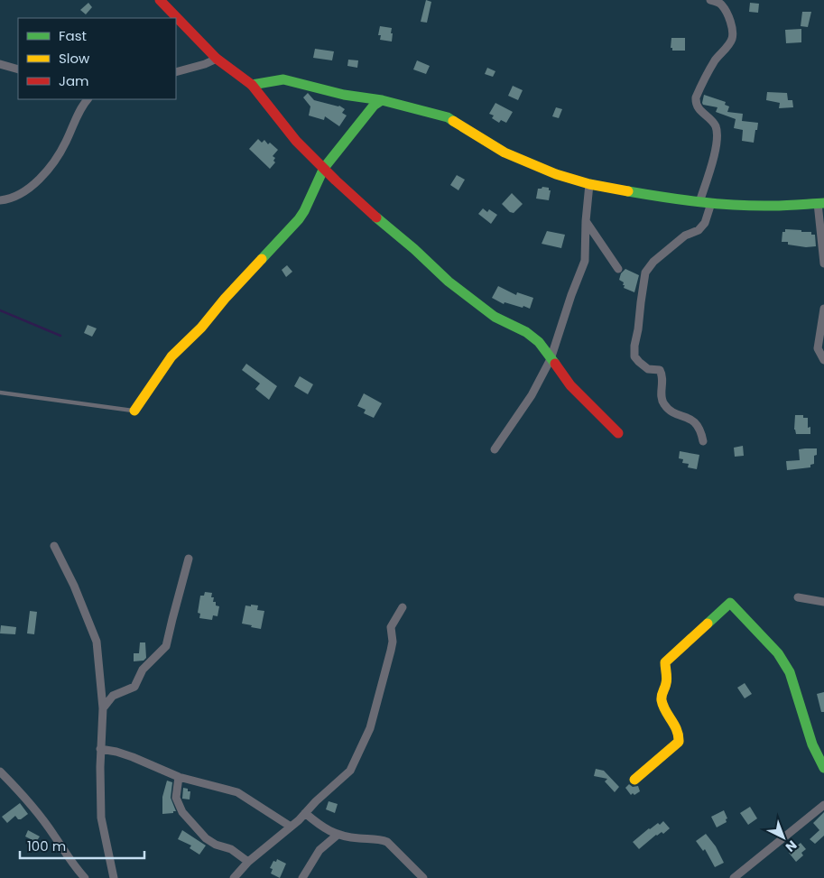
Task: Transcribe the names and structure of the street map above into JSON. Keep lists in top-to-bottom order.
{
  "legend": ["Fast", "Slow", "Jam"],
  "scale_bar": "100 m",
  "north": "bottom right"
}
